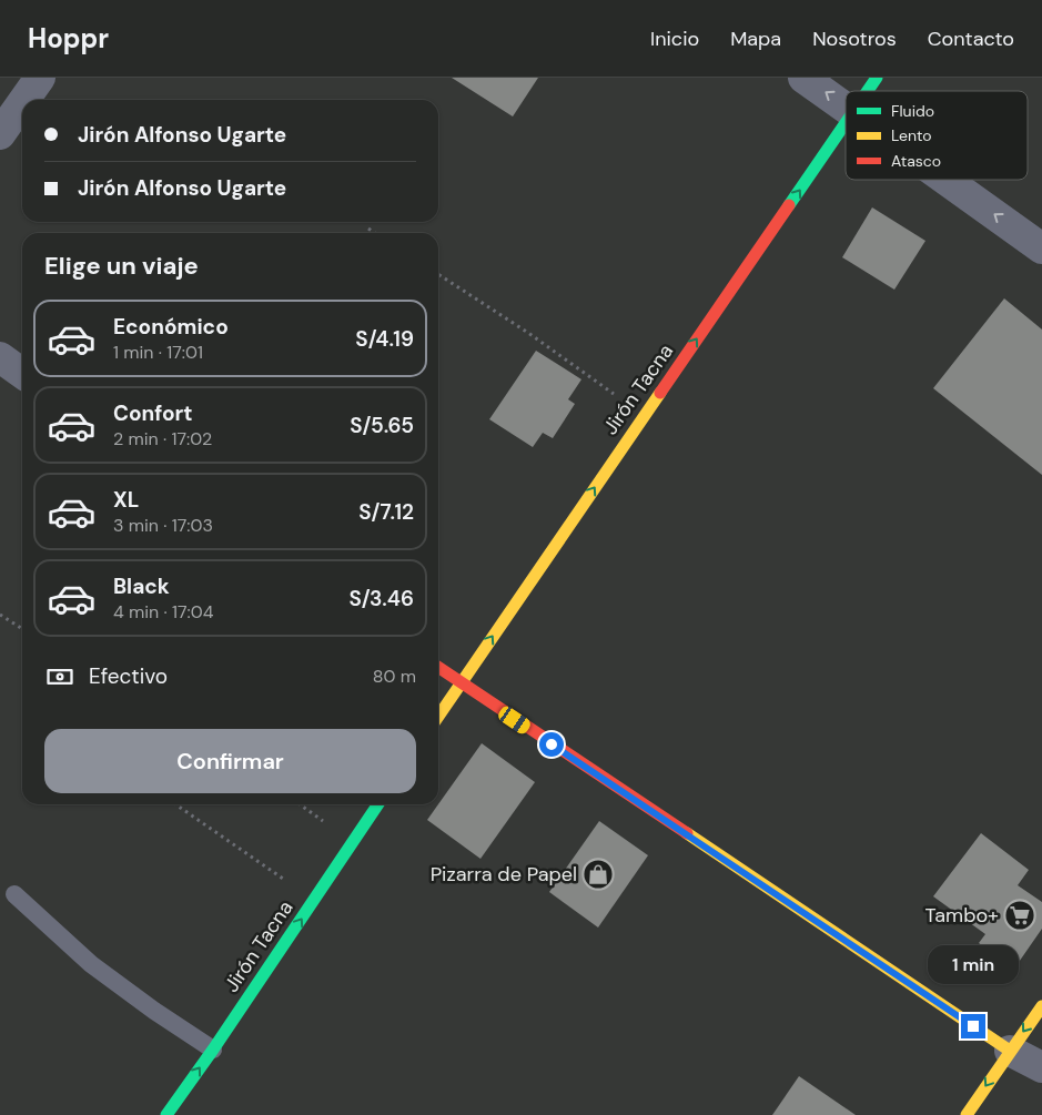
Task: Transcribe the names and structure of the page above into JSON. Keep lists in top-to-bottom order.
{
  "streets": {
    "street": ["Jirón Tacna"]
  },
  "one_way": ["Jirón Tacna"],
  "places": {
    "shop": ["Pizarra de Papel"],
    "supermarket": ["Tambo+"]
  },
  "legend": ["Fluido", "Lento", "Atasco"],
  "page": {
    "header": "Hoppr",
    "nav": [
      "Inicio",
      "Mapa",
      "Nosotros",
      "Contacto"
    ],
    "banner": ["Jirón Alfonso Ugarte", "Jirón Alfonso Ugarte"],
    "heading": "Elige un viaje",
    "list": [
      {
        "name": "Económico",
        "note": "1 min · 17:01",
        "value": "S/4.19"
      },
      {
        "name": "Confort",
        "note": "2 min · 17:02",
        "value": "S/5.65"
      },
      {
        "name": "XL",
        "note": "3 min · 17:03",
        "value": "S/7.12"
      },
      {
        "name": "Black",
        "note": "4 min · 17:04",
        "value": "S/3.46"
      }
    ],
    "pay": ["Efectivo", "80 m"],
    "buttons": "Confirmar",
    "bubble": "1 min"
  }
}
